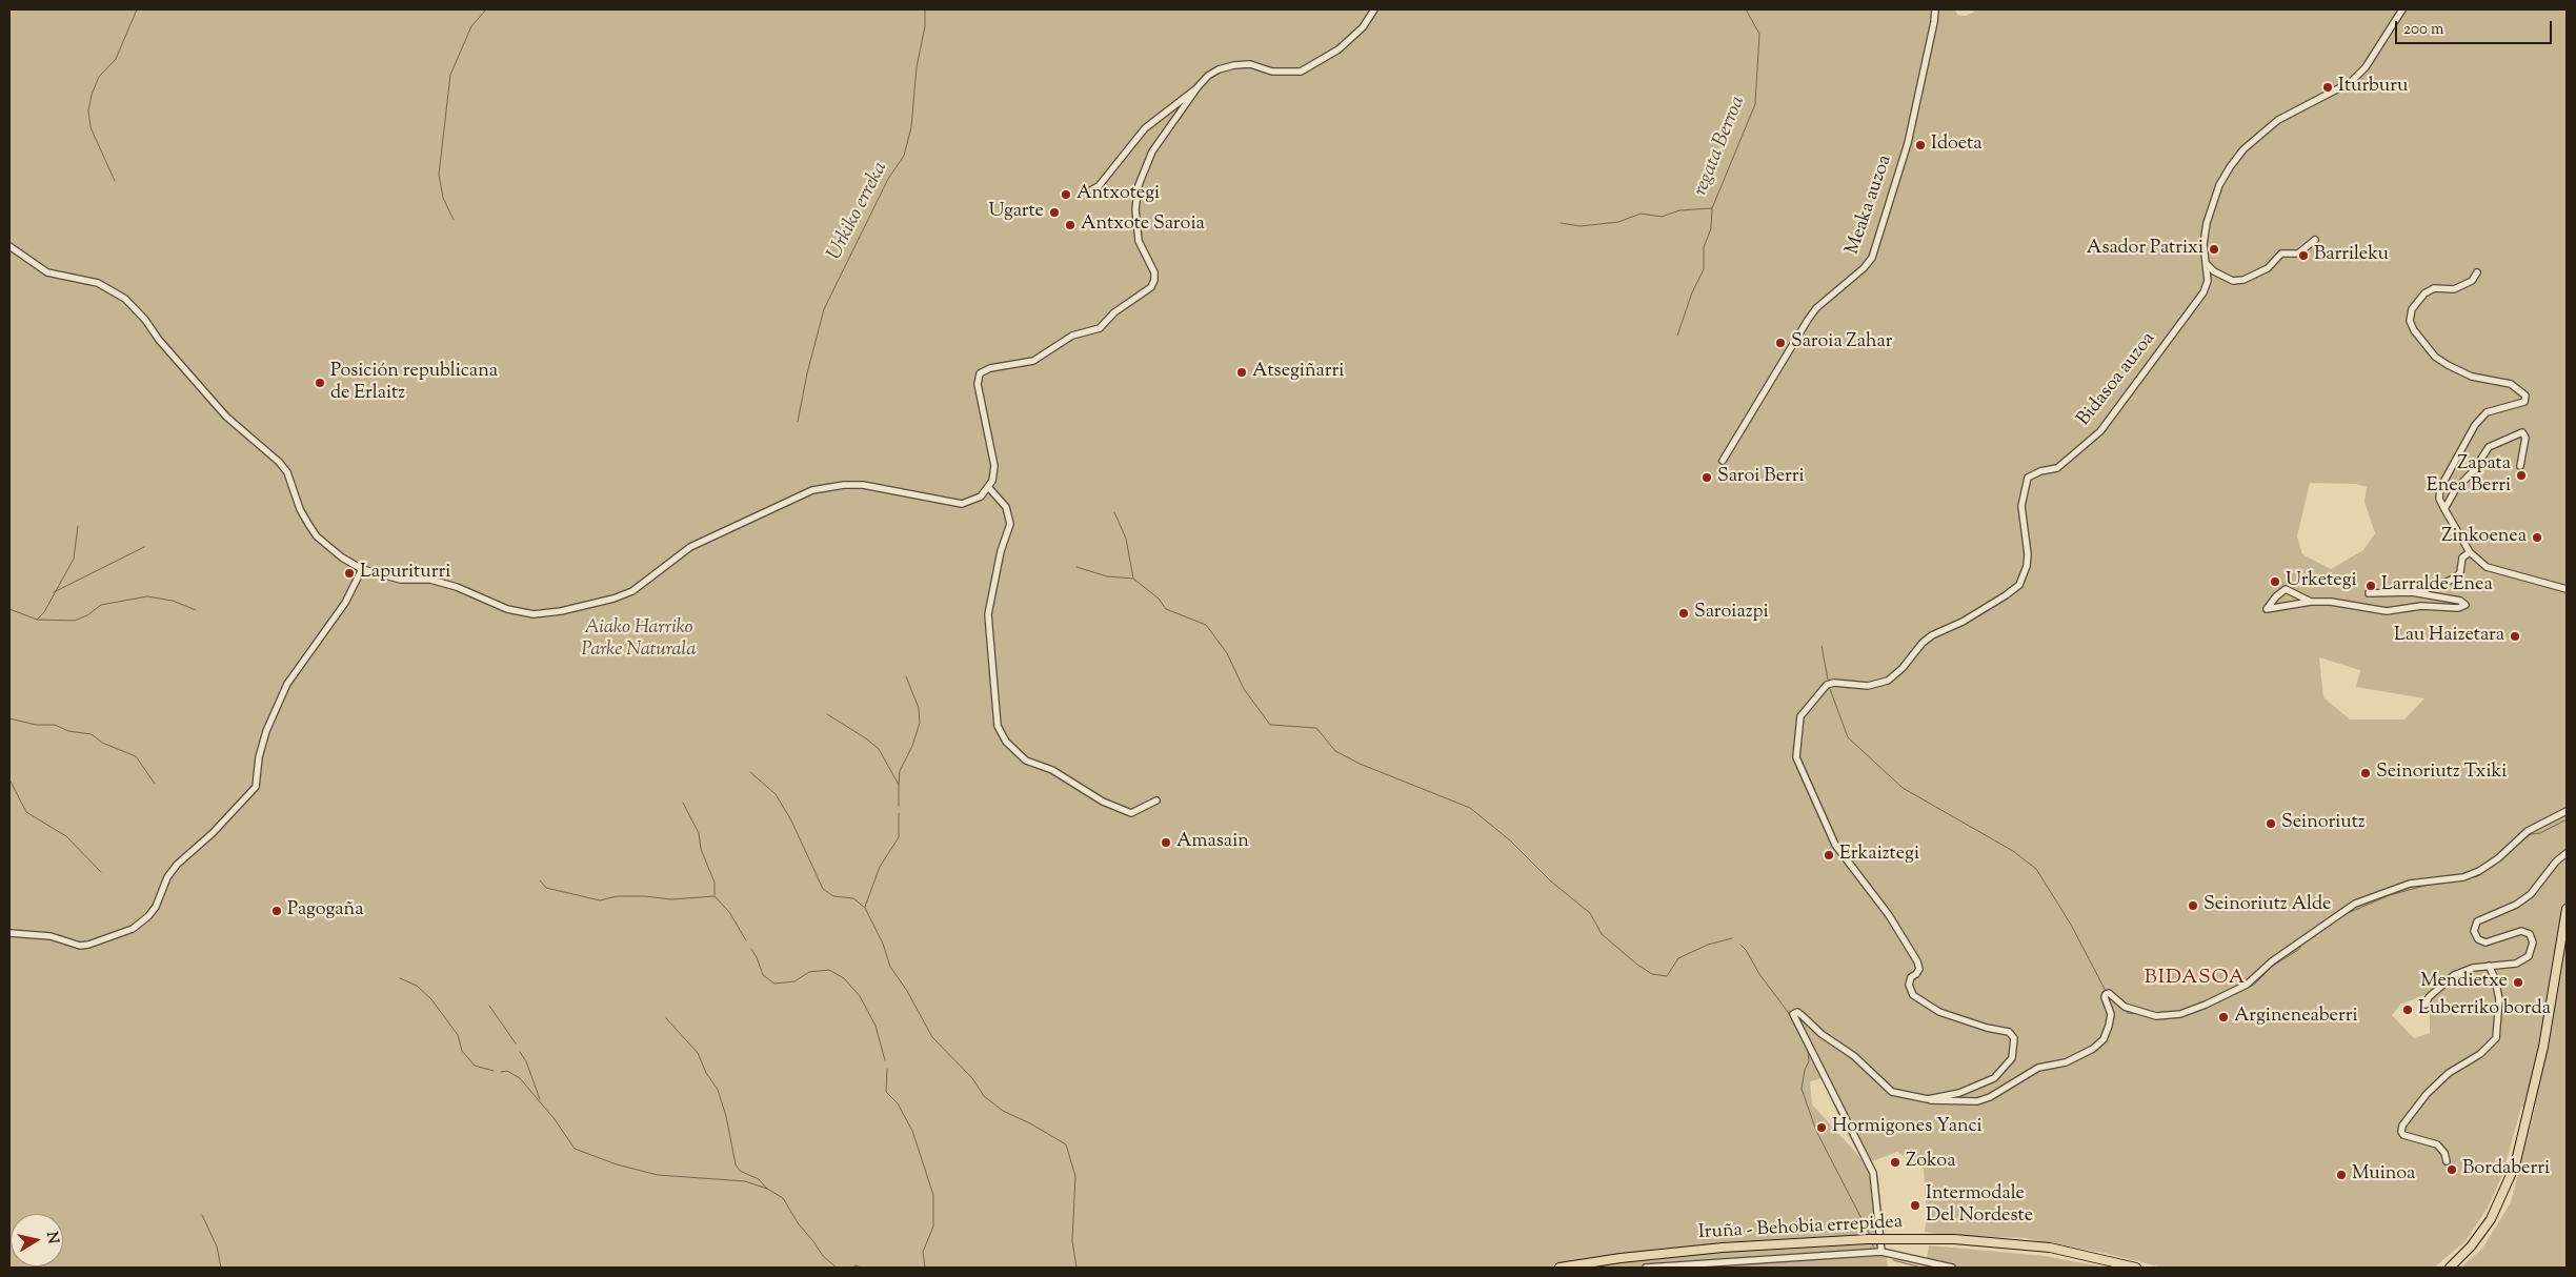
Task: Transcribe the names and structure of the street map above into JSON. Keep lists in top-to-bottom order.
{
  "streets": {
    "highway": ["Iruña - Behobia errepidea"],
    "street": ["Meaka auzoa", "Bidasoa auzoa"]
  },
  "districts": ["BIDASOA"],
  "water": ["regata Berroa", "Urkiko erreka"],
  "parks": ["Aiako Harriko Parke Naturala"],
  "places": [
    "Iturburu",
    "Idoeta",
    "Antxotegi",
    "Ugarte",
    "Antxote Saroia",
    "Asador Patrixi",
    "Barrileku",
    "Saroia Zahar",
    "Atsegiñarri",
    "Posición republicana de Erlaitz",
    "Zapata Enea Berri",
    "Saroi Berri",
    "Zinkoenea",
    "Lapuriturri",
    "Urketegi",
    "Larralde Enea",
    "Saroiazpi",
    "Lau Haizetara",
    "Seinoriutz Txiki",
    "Seinoriutz",
    "Amasain",
    "Erkaiztegi",
    "Seinoriutz Alde",
    "Pagogaña",
    "Mendietxe",
    "Luberriko borda",
    "Argineneaberri",
    "Hormigones Yanci",
    "Zokoa",
    "Bordaberri",
    "Muinoa",
    "Intermodale Del Nordeste"
  ],
  "scale_bar": "200 m",
  "north": "right"
}
